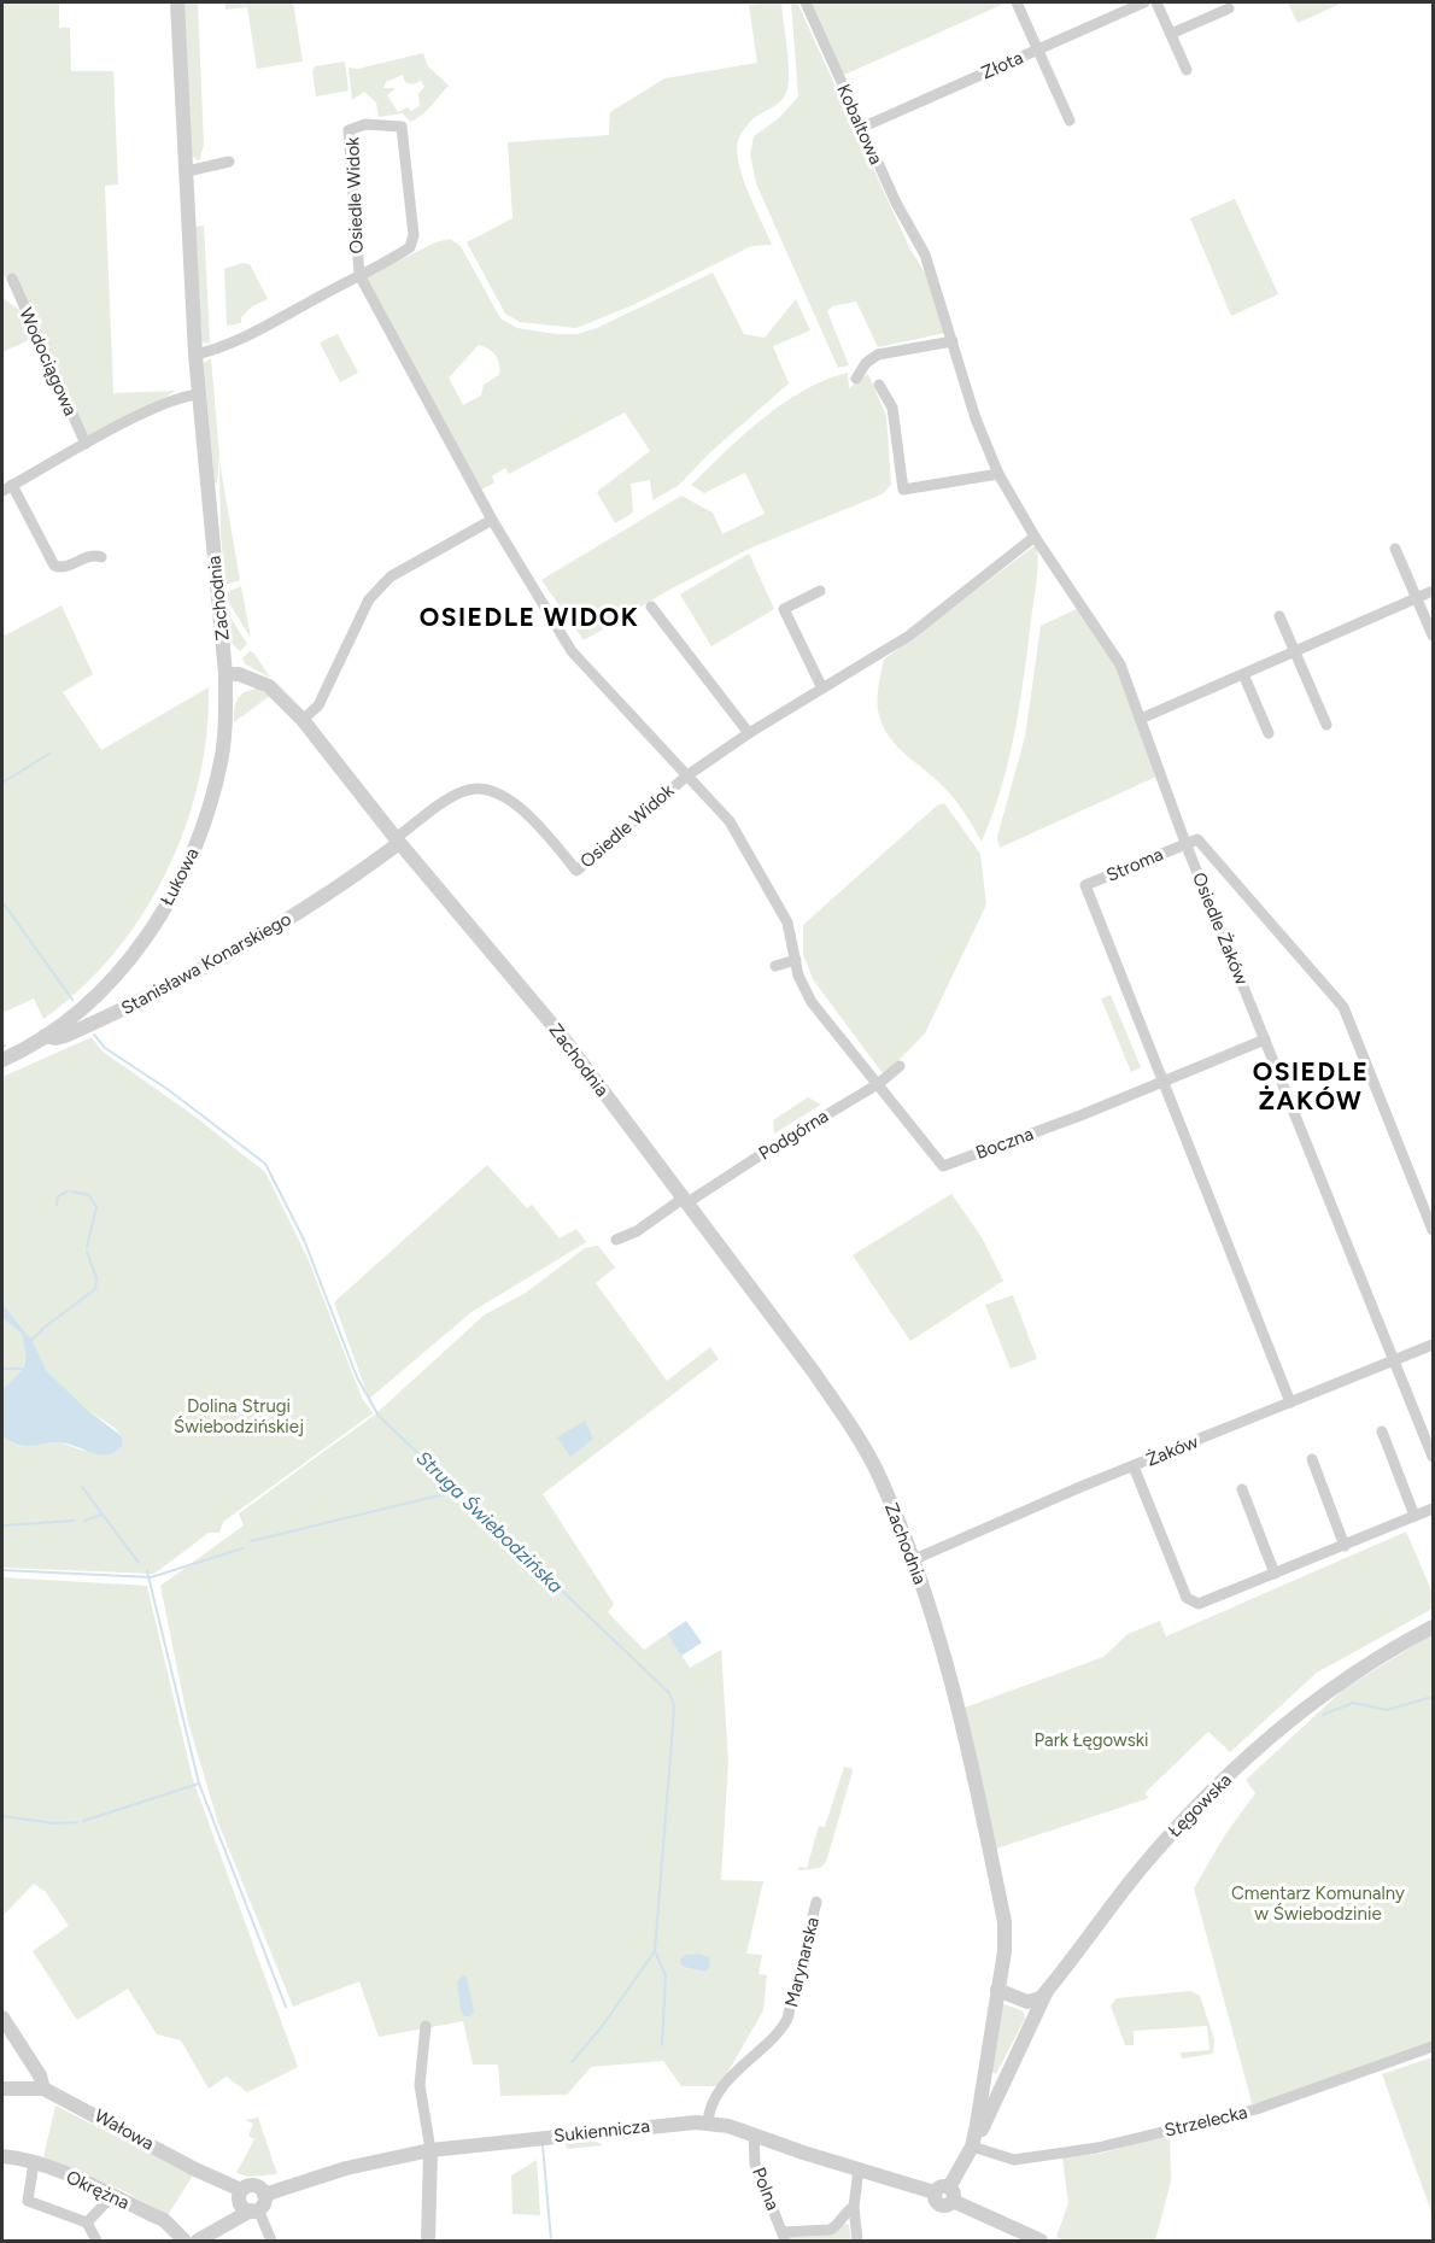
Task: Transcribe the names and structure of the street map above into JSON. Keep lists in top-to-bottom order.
{
  "streets": {
    "street": [
      "Złota",
      "Kobaltowa",
      "Osiedle Widok",
      "Wodociągowa",
      "Zachodnia",
      "Stroma",
      "Łukowa",
      "Osiedle Żaków",
      "Stanisława Konarskiego",
      "Podgórna",
      "Boczna",
      "Żaków",
      "Łęgowska",
      "Marynarska",
      "Strzelecka",
      "Wałowa",
      "Sukiennicza",
      "Polna",
      "Okrężna"
    ]
  },
  "crossings": [
    ["Złota", "Kobaltowa"],
    ["Kobaltowa", "Stroma"],
    ["Kobaltowa", "Osiedle Żaków"],
    ["Osiedle Widok", "Zachodnia"],
    ["Osiedle Widok", "Stanisława Konarskiego"],
    ["Osiedle Widok", "Podgórna"],
    ["Osiedle Widok", "Boczna"],
    ["Zachodnia", "Łukowa"],
    ["Zachodnia", "Stanisława Konarskiego"],
    ["Zachodnia", "Podgórna"],
    ["Zachodnia", "Żaków"],
    ["Zachodnia", "Łęgowska"],
    ["Zachodnia", "Strzelecka"],
    ["Zachodnia", "Sukiennicza"],
    ["Stroma", "Osiedle Żaków"],
    ["Stroma", "Boczna"],
    ["Łukowa", "Stanisława Konarskiego"],
    ["Osiedle Żaków", "Żaków"],
    ["Podgórna", "Boczna"],
    ["Marynarska", "Sukiennicza"],
    ["Wałowa", "Sukiennicza"],
    ["Sukiennicza", "Polna"]
  ],
  "districts": ["OSIEDLE WIDOK", "OSIEDLE ŻAKÓW"],
  "water": ["Struga Świebodzińska"],
  "parks": ["Dolina Strugi Świebodzińskiej", "Park Łęgowski", "Cmentarz Komunalny w Świebodzinie"]
}
